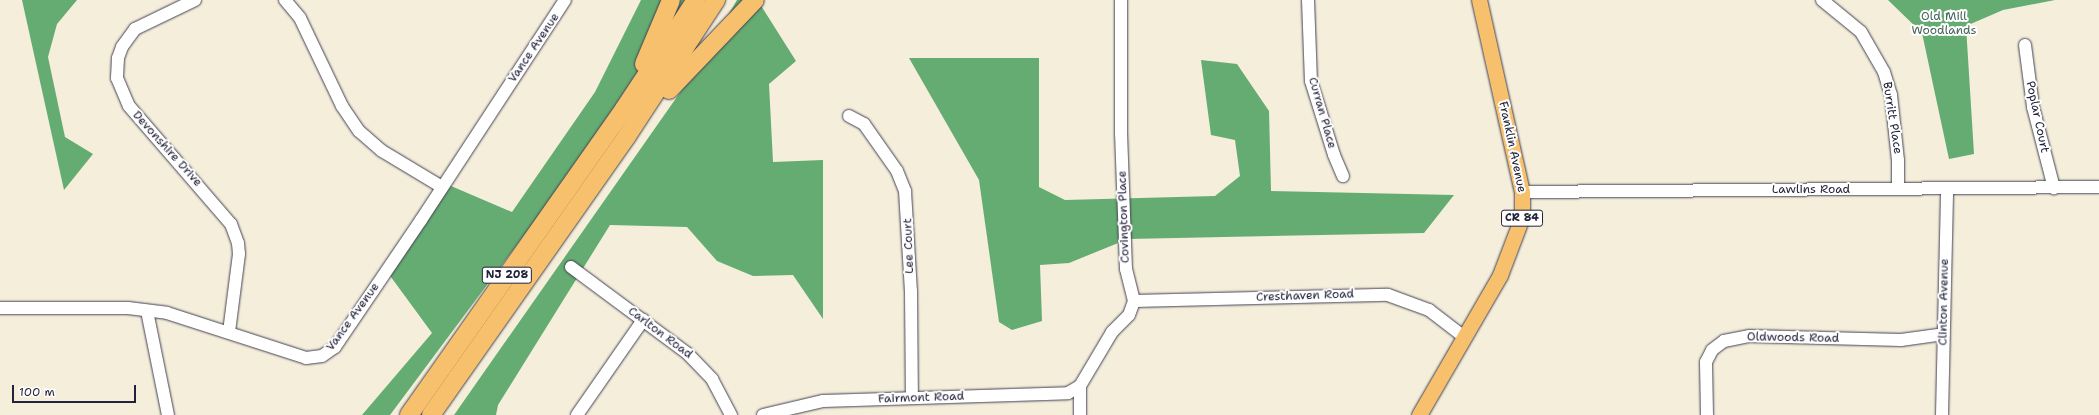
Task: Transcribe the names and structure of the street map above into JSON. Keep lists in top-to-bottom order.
{
  "streets": {
    "highway": ["NJ 208"],
    "main road": ["Franklin Avenue", "CR 84"],
    "street": [
      "Vance Avenue",
      "Curran Place",
      "Poplar Court",
      "Burritt Place",
      "Devonshire Drive",
      "Lawlins Road",
      "Covington Place",
      "Lee Court",
      "Cresthaven Road",
      "Clinton Avenue",
      "Carlton Road",
      "Oldwoods Road",
      "Fairmont Road"
    ]
  },
  "crossings": [
    ["Vance Avenue", "Devonshire Drive"],
    ["Poplar Court", "Lawlins Road"],
    ["Burritt Place", "Lawlins Road"],
    ["Franklin Avenue", "Lawlins Road"],
    ["Franklin Avenue", "Cresthaven Road"],
    ["Lawlins Road", "Clinton Avenue"],
    ["Covington Place", "Cresthaven Road"],
    ["Lee Court", "Fairmont Road"],
    ["Clinton Avenue", "Oldwoods Road"]
  ],
  "parks": ["Old Mill Woodlands"],
  "scale_bar": "100 m"
}
